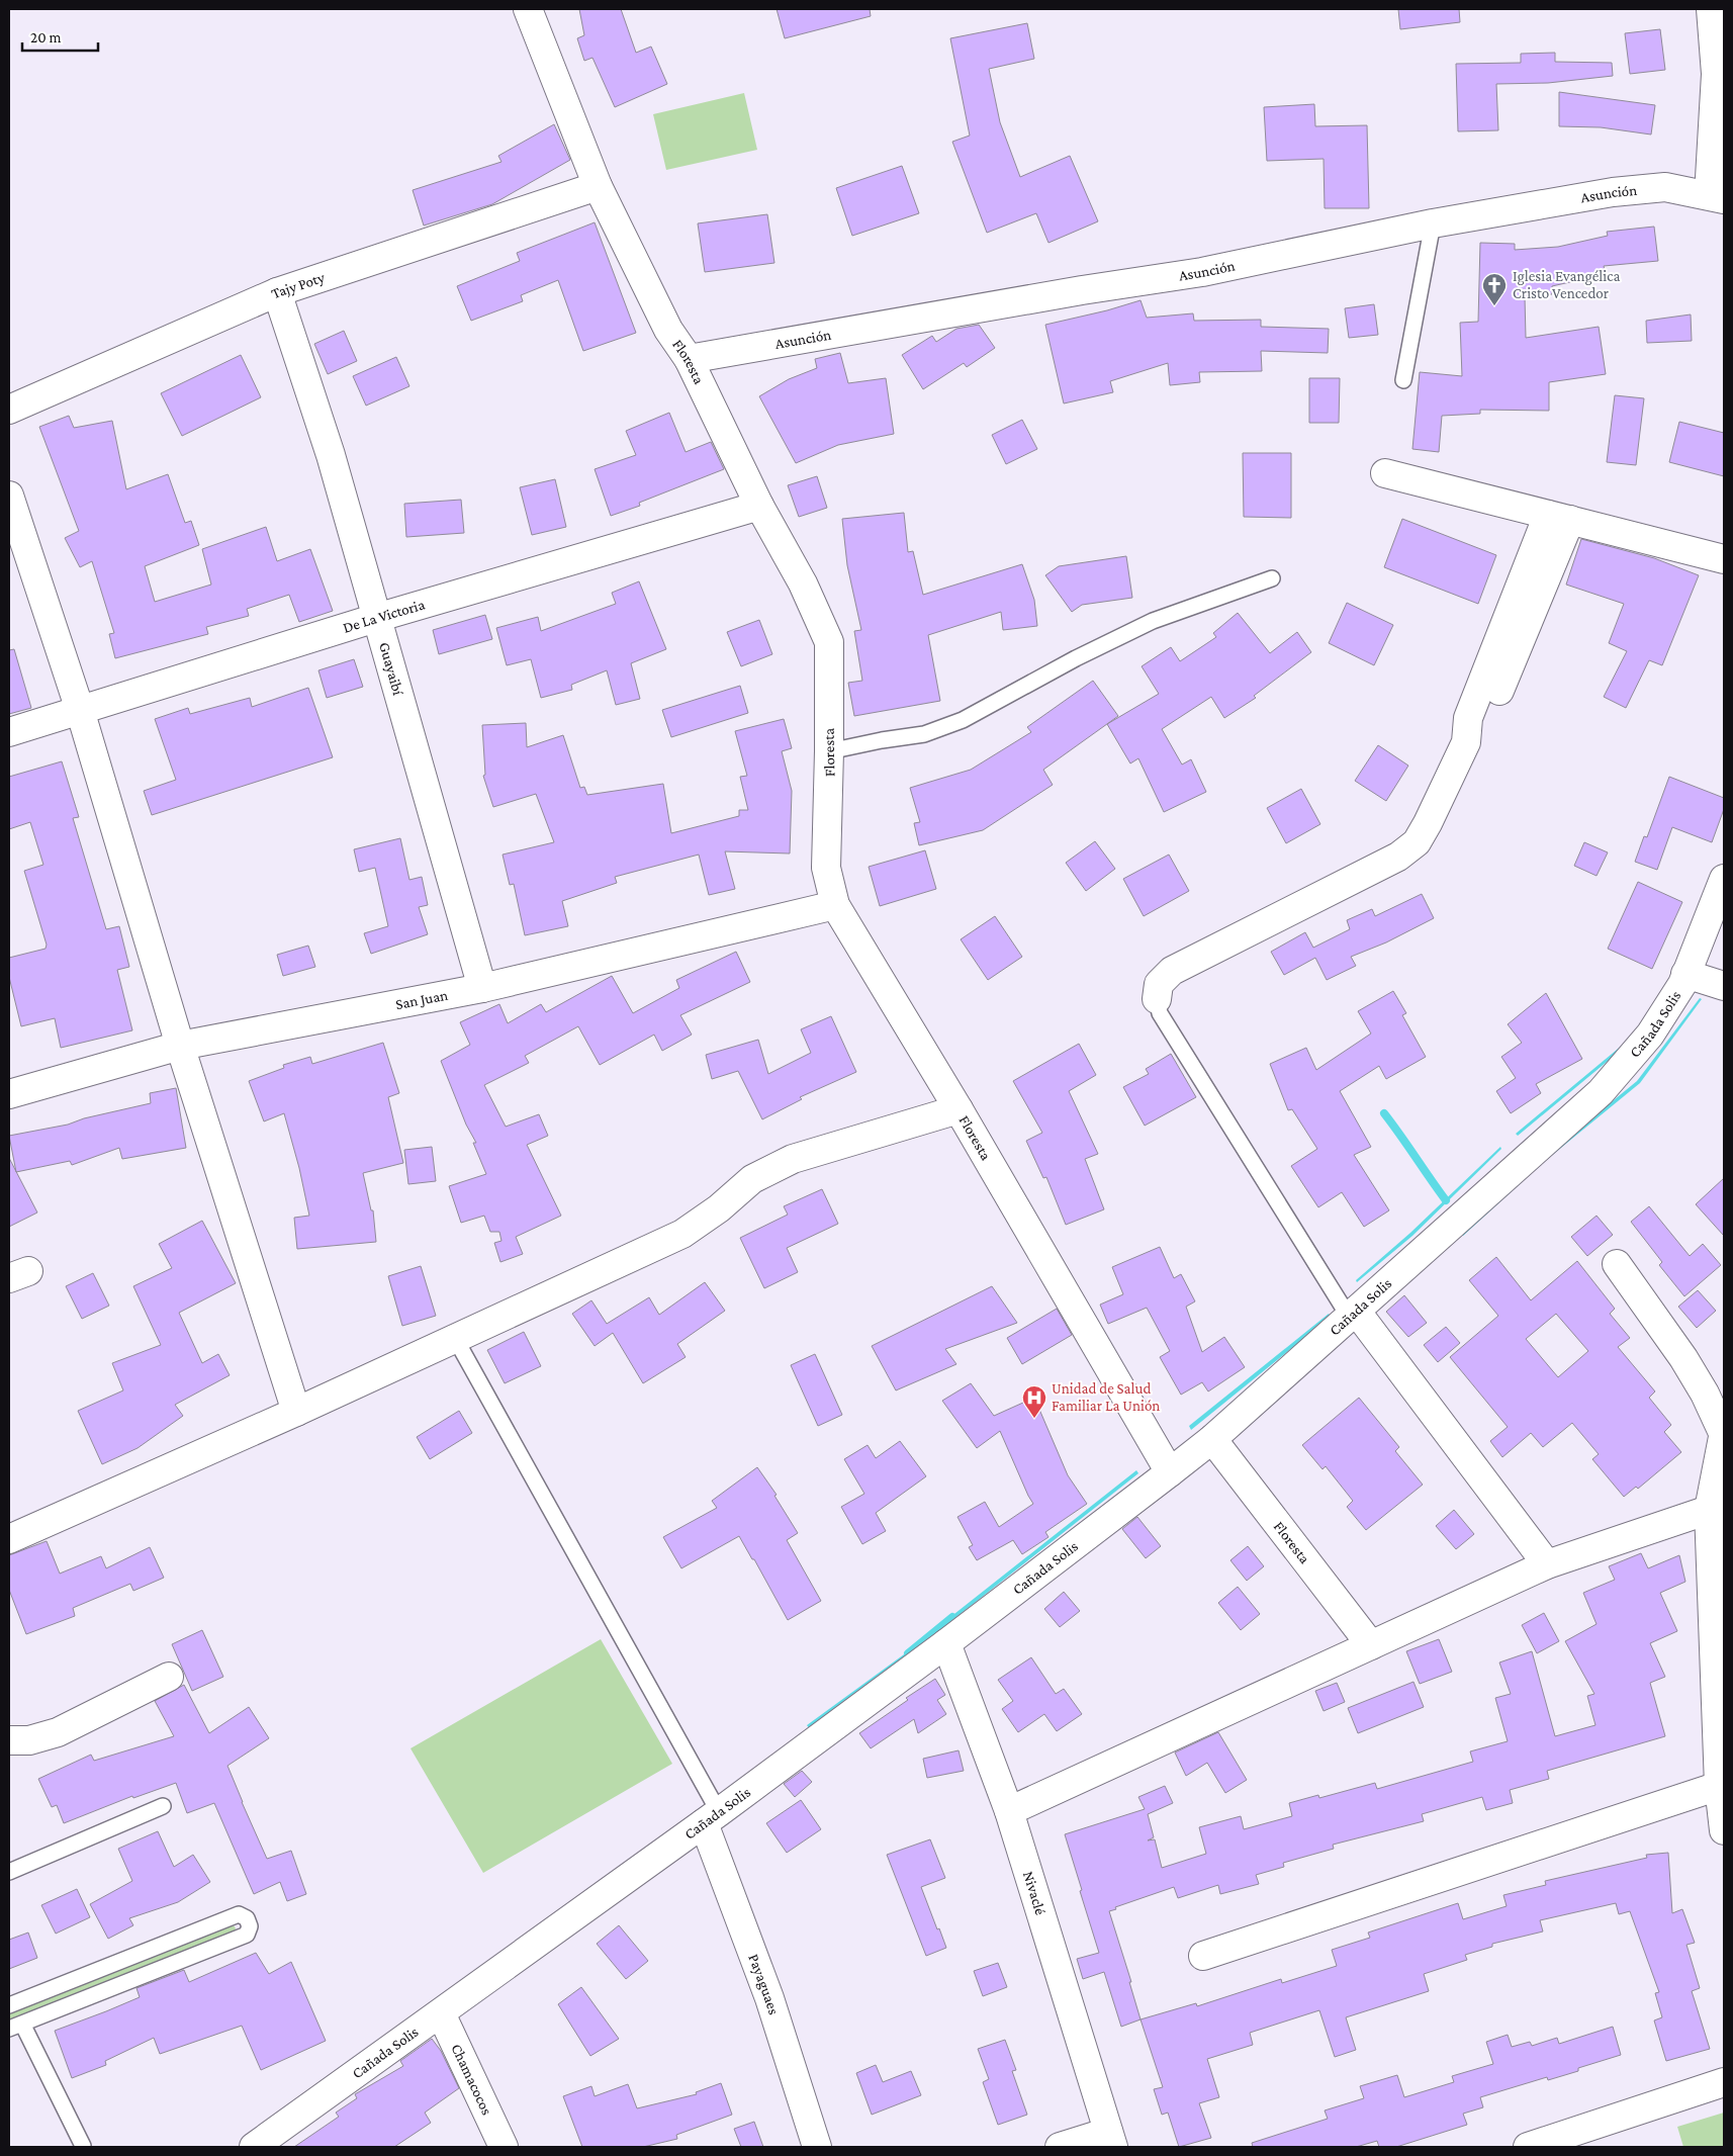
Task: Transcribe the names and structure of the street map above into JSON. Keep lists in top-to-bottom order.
{
  "streets": {
    "street": [
      "Asunción",
      "Tajy Poty",
      "Floresta",
      "De La Victoria",
      "Guayaibí",
      "San Juan",
      "Cañada Solis",
      "Nivaclé",
      "Payaguaes",
      "Chamacocos"
    ]
  },
  "crossings": [
    ["Asunción", "Floresta"],
    ["Tajy Poty", "Floresta"],
    ["Tajy Poty", "Guayaibí"],
    ["Floresta", "De La Victoria"],
    ["Floresta", "San Juan"],
    ["Floresta", "Cañada Solis"],
    ["De La Victoria", "Guayaibí"],
    ["Guayaibí", "San Juan"],
    ["Cañada Solis", "Nivaclé"],
    ["Cañada Solis", "Payaguaes"],
    ["Cañada Solis", "Chamacocos"]
  ],
  "places": {
    "church": ["Iglesia Evangélica Cristo Vencedor"],
    "hospital": ["Unidad de Salud Familiar La Unión"]
  },
  "scale_bar": "20 m"
}
